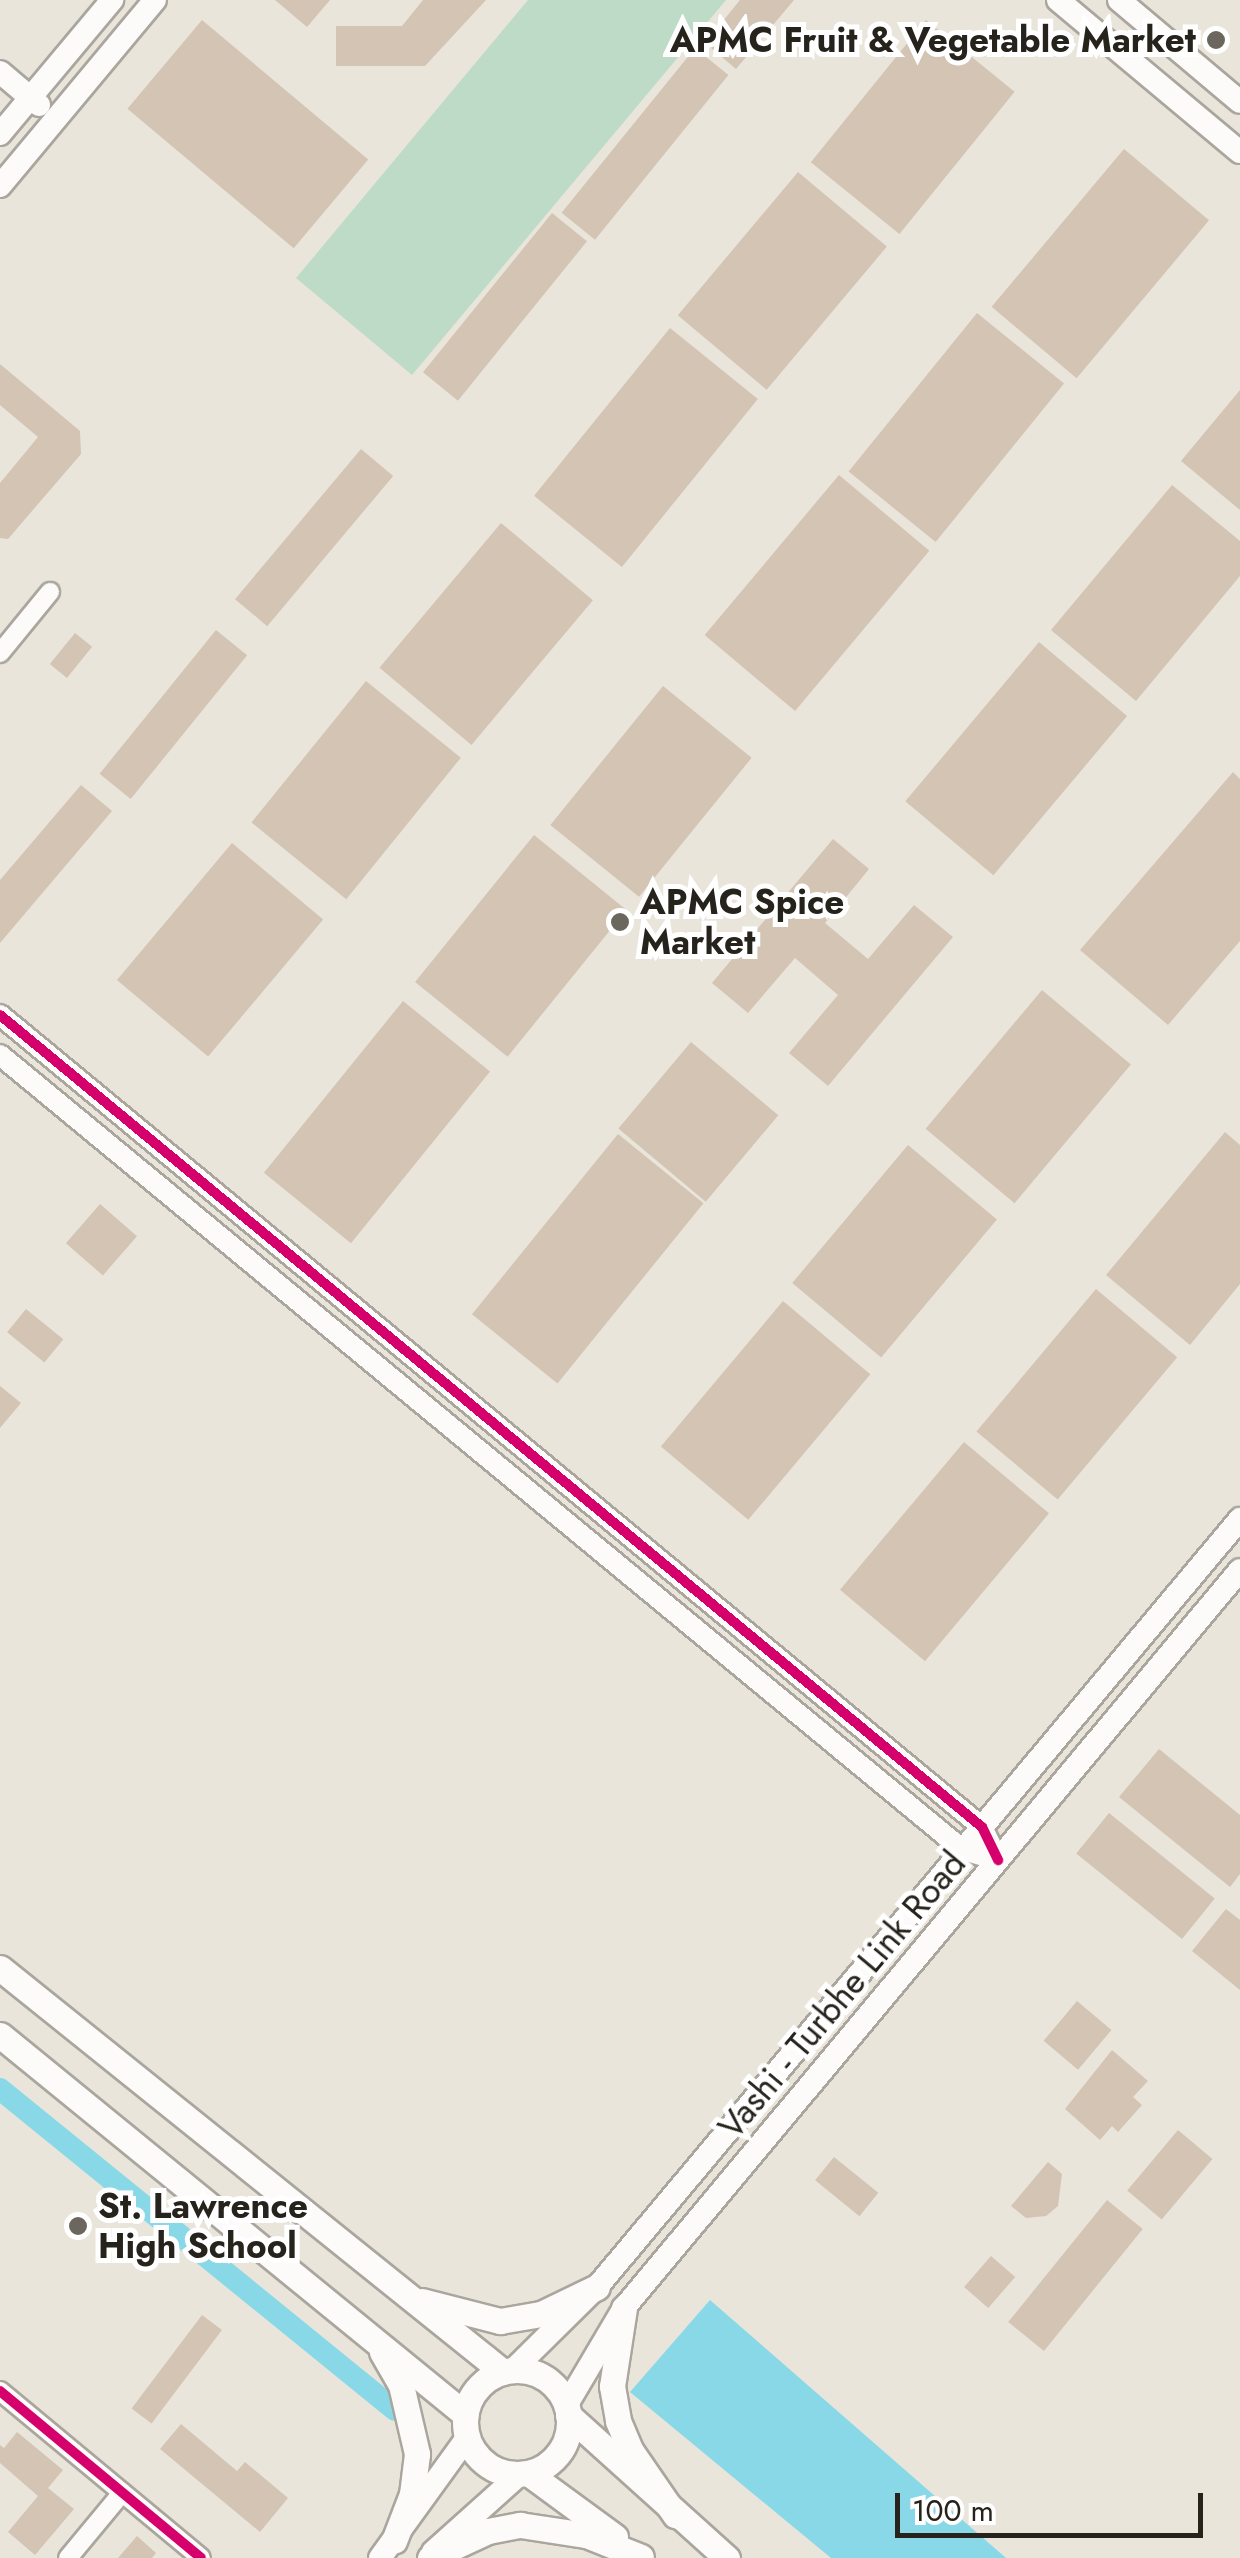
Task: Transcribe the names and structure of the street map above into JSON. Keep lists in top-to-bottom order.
{
  "streets": {
    "main road": ["Vashi - Turbhe Link Road"]
  },
  "places": ["APMC Fruit & Vegetable Market", "APMC Spice Market", "St. Lawrence High School"],
  "scale_bar": "100 m"
}
